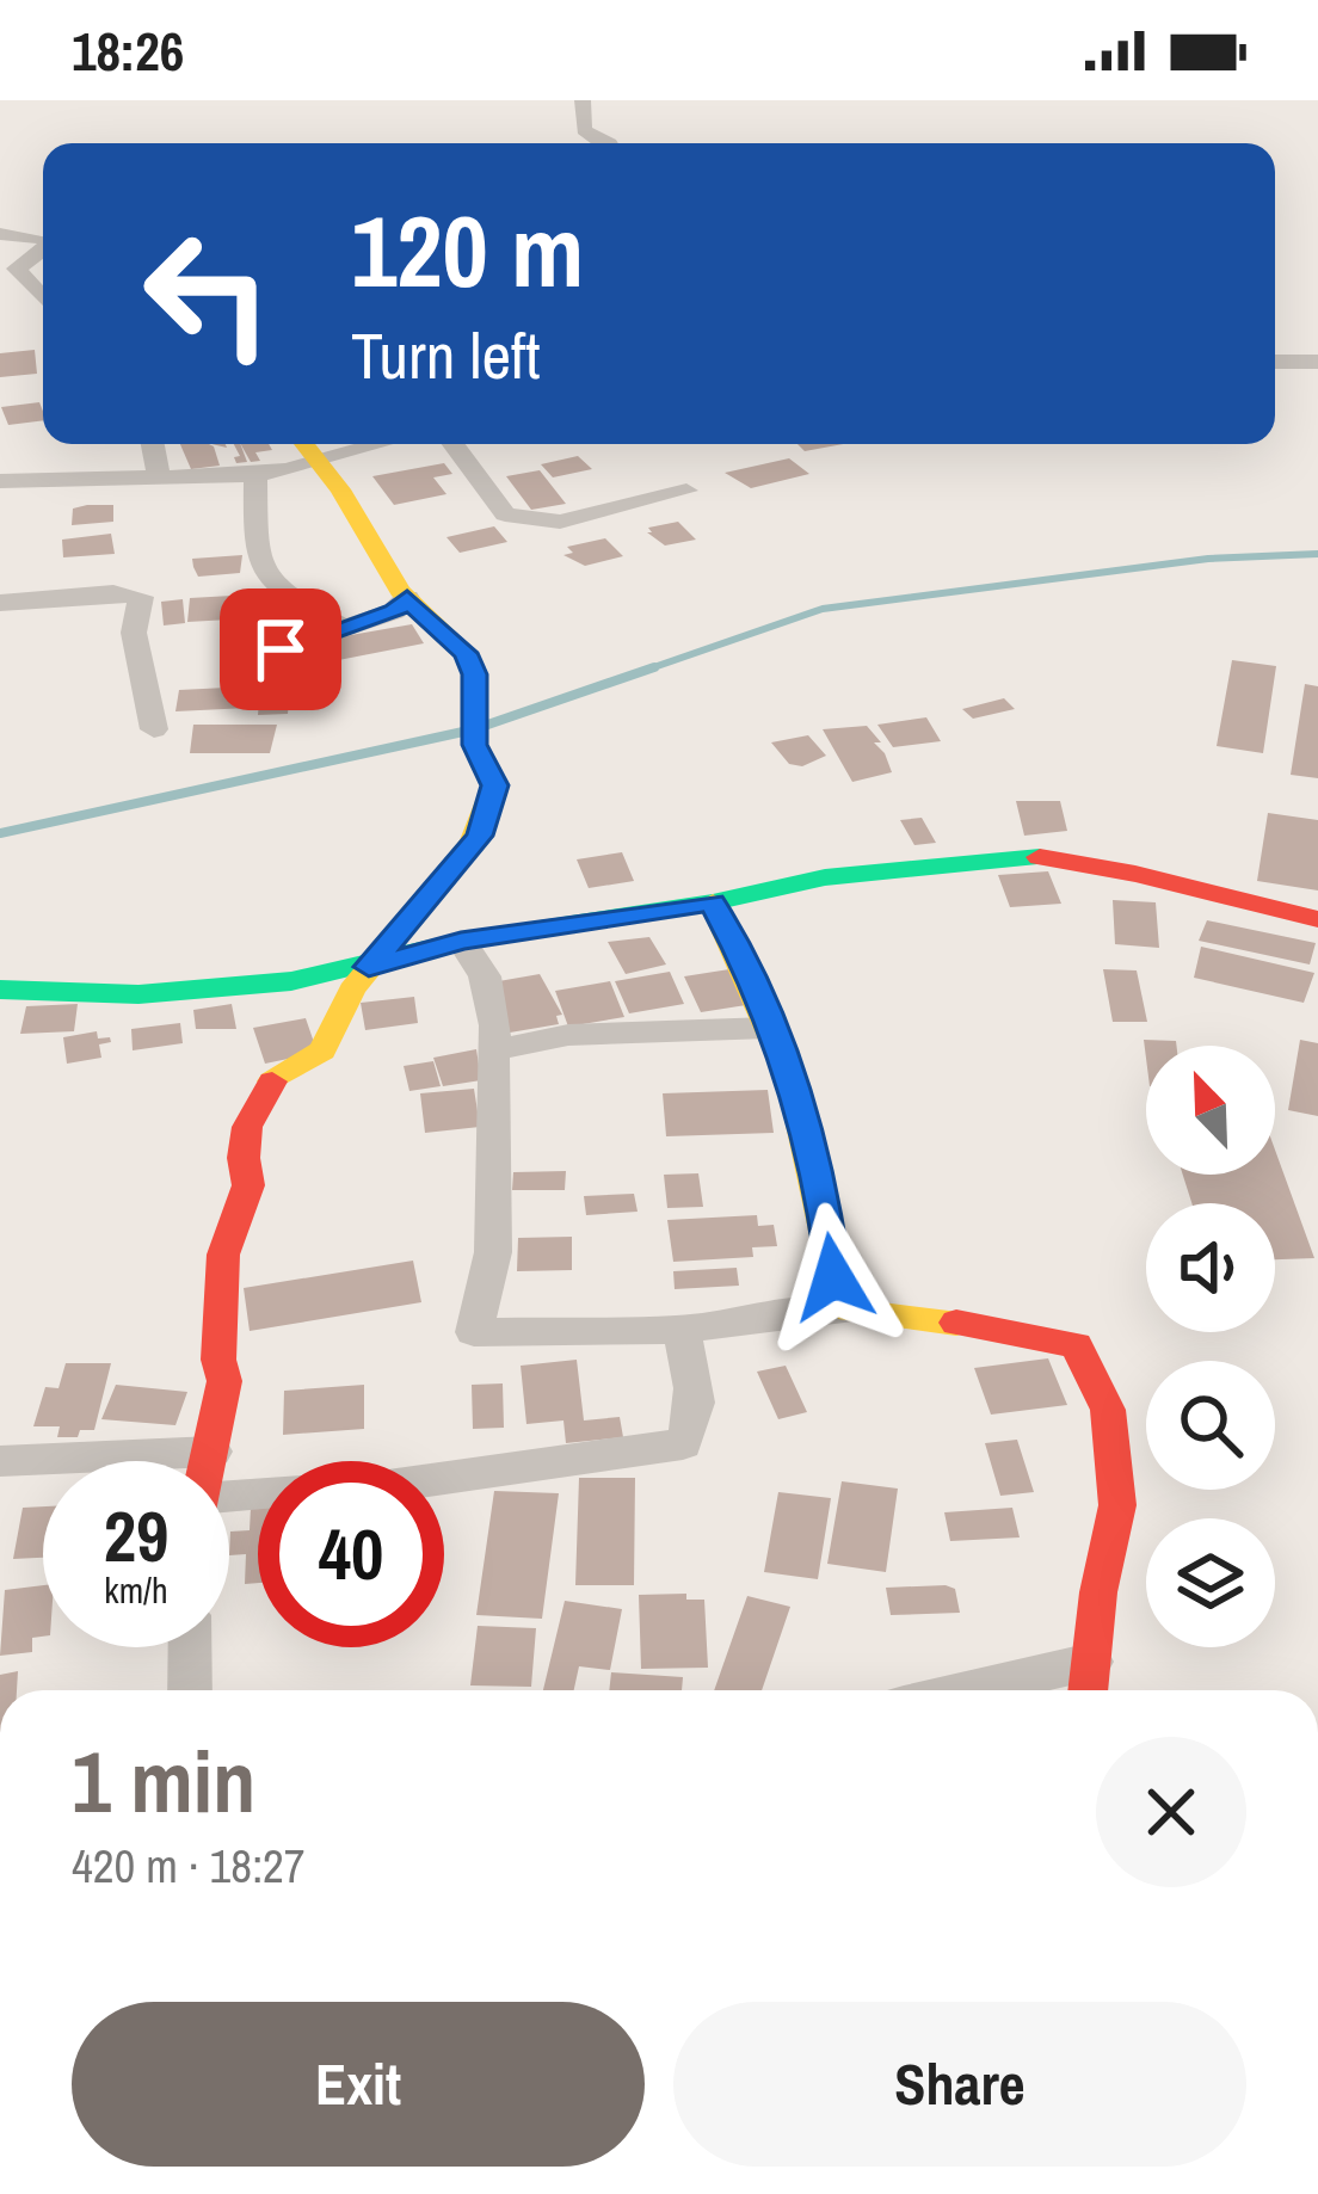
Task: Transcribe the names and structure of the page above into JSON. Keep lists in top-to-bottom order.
{
  "north": "top left",
  "page": {
    "status": "18:26",
    "turn": ["120 m", "Turn left"],
    "speed": "29 km/h",
    "limit": "40",
    "heading": ["1 min", "420 m · 18:27"],
    "buttons": ["Exit", "Share"]
  }
}
